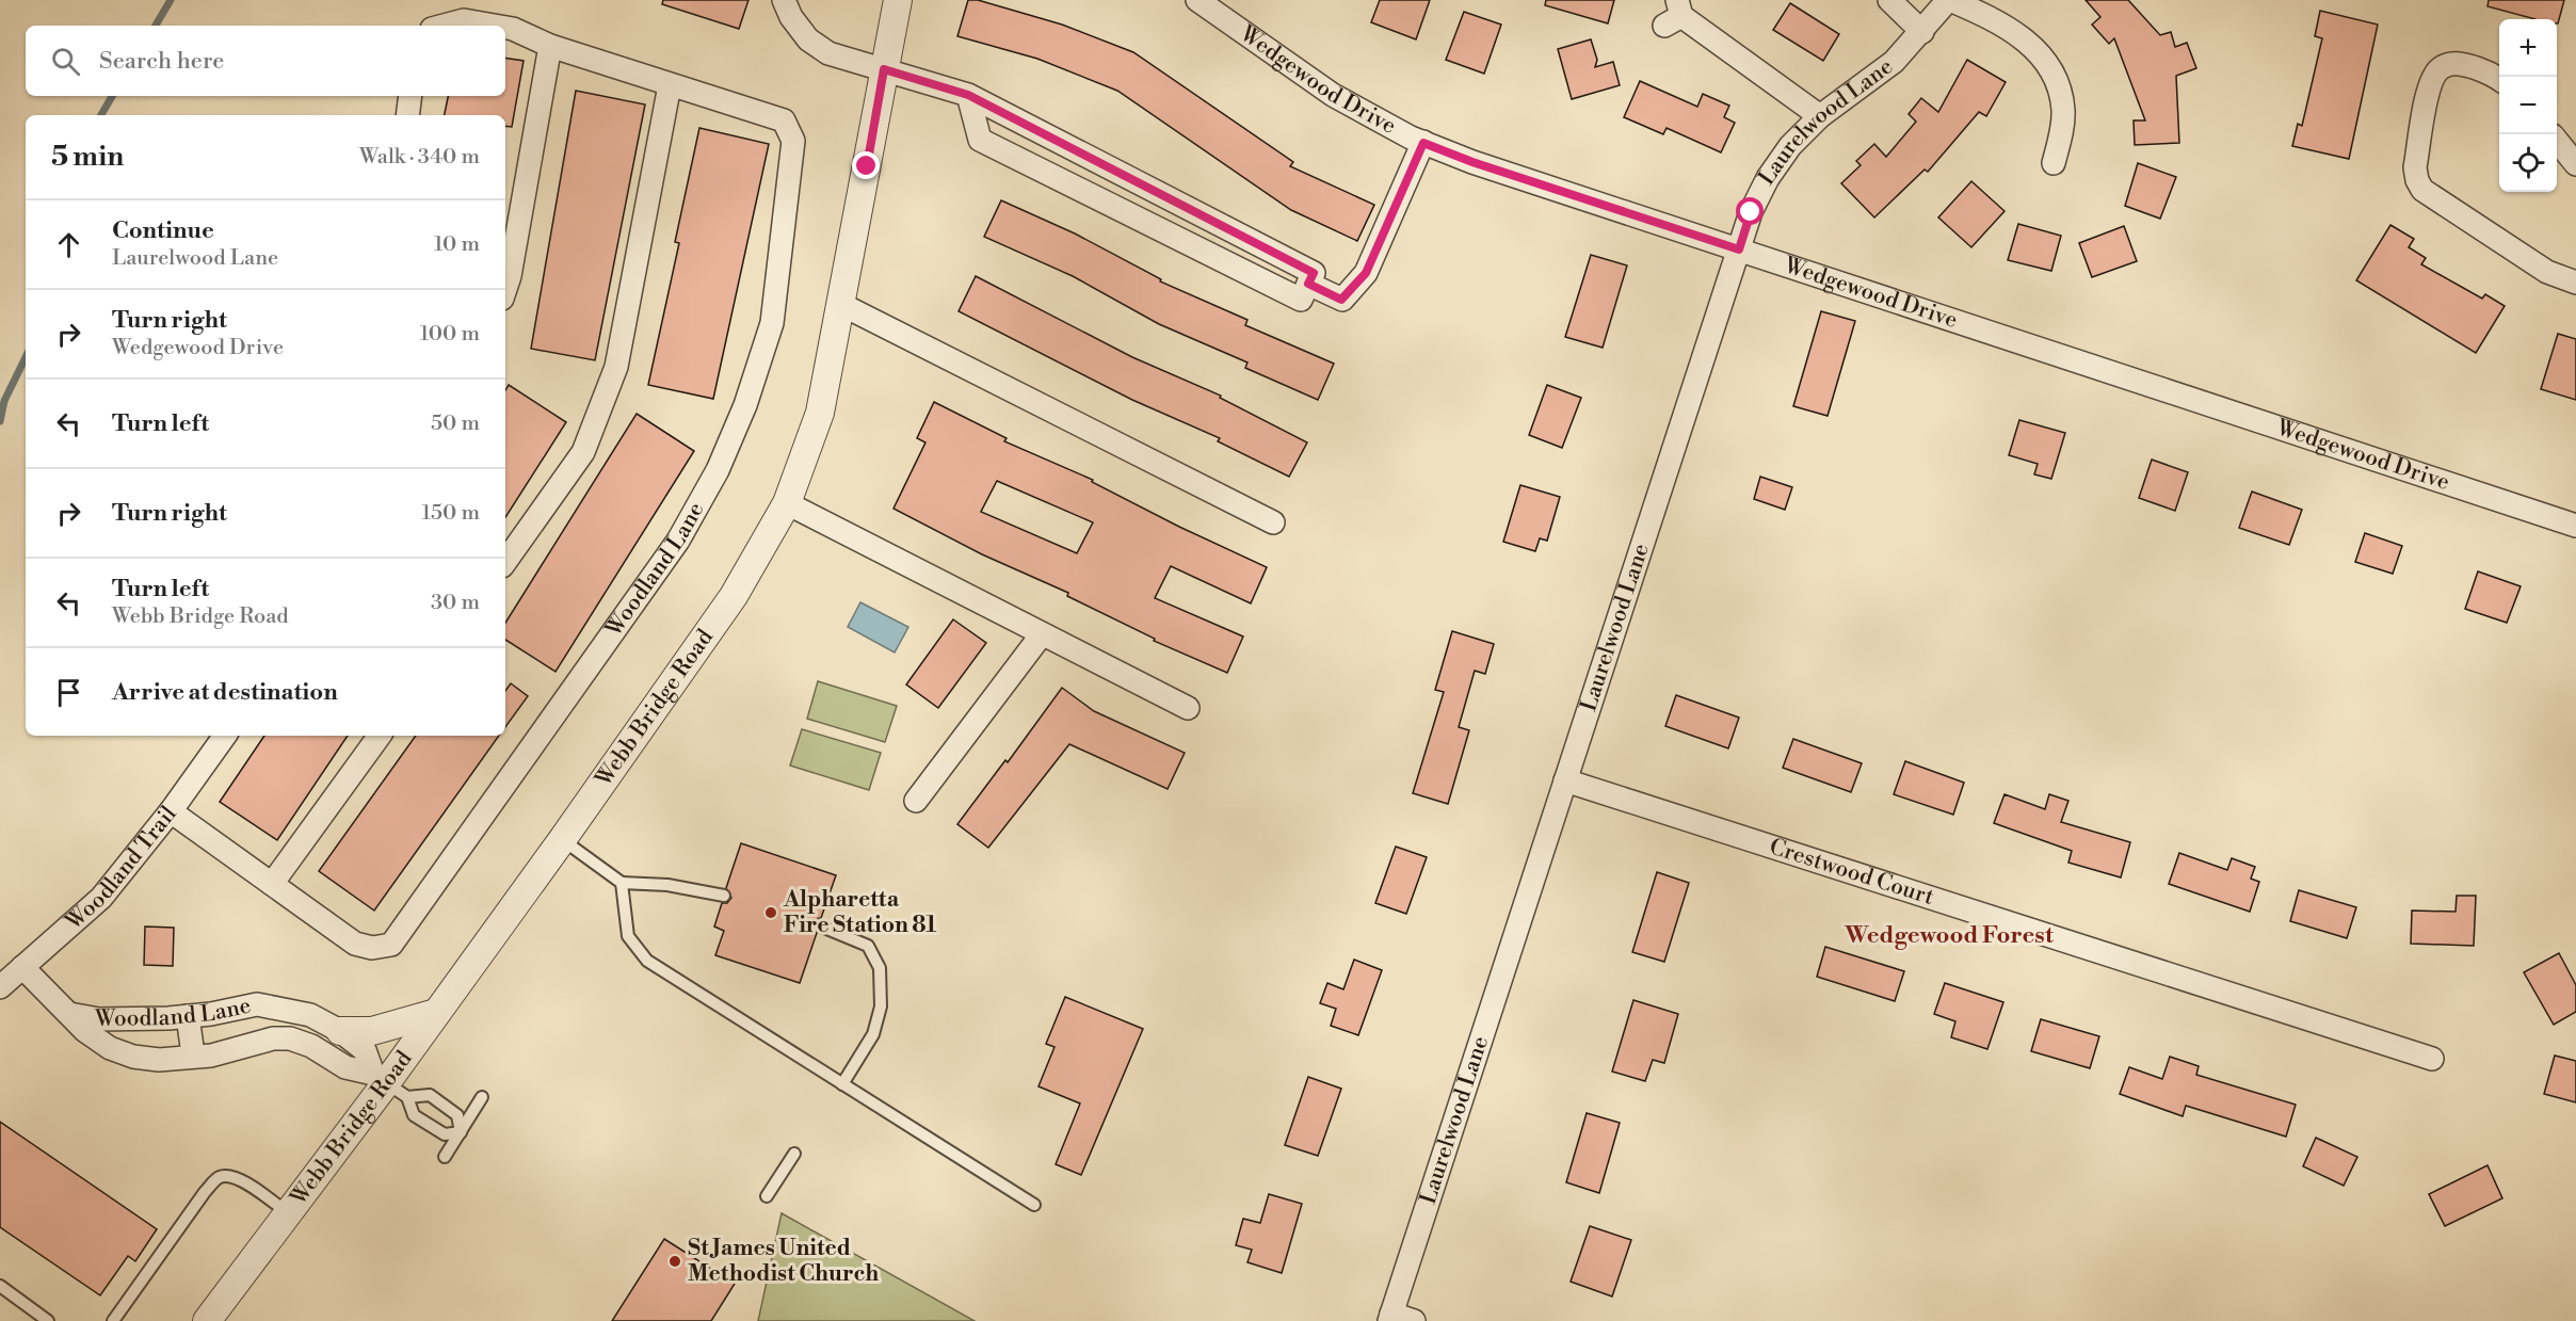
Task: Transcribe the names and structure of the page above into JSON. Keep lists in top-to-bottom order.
{
  "streets": {
    "street": [
      "Wedgewood Drive",
      "Laurelwood Lane",
      "Woodland Lane",
      "Webb Bridge Road",
      "Woodland Trail",
      "Crestwood Court"
    ]
  },
  "crossings": [
    ["Wedgewood Drive", "Laurelwood Lane"],
    ["Laurelwood Lane", "Crestwood Court"],
    ["Woodland Lane", "Webb Bridge Road"],
    ["Woodland Lane", "Woodland Trail"]
  ],
  "districts": ["Wedgewood Forest"],
  "places": ["Alpharetta Fire Station 81", "St James United Methodist Church"],
  "page": {
    "map_buttons": ["+", "−"],
    "search": "Search here",
    "heading": ["5 min", "Walk · 340 m"],
    "list": [
      ["Continue", "Laurelwood Lane", "10 m"],
      ["Turn right", "Wedgewood Drive", "100 m"],
      ["Turn left", "50 m"],
      ["Turn right", "150 m"],
      ["Turn left", "Webb Bridge Road", "30 m"],
      "Arrive at destination"
    ]
  }
}
